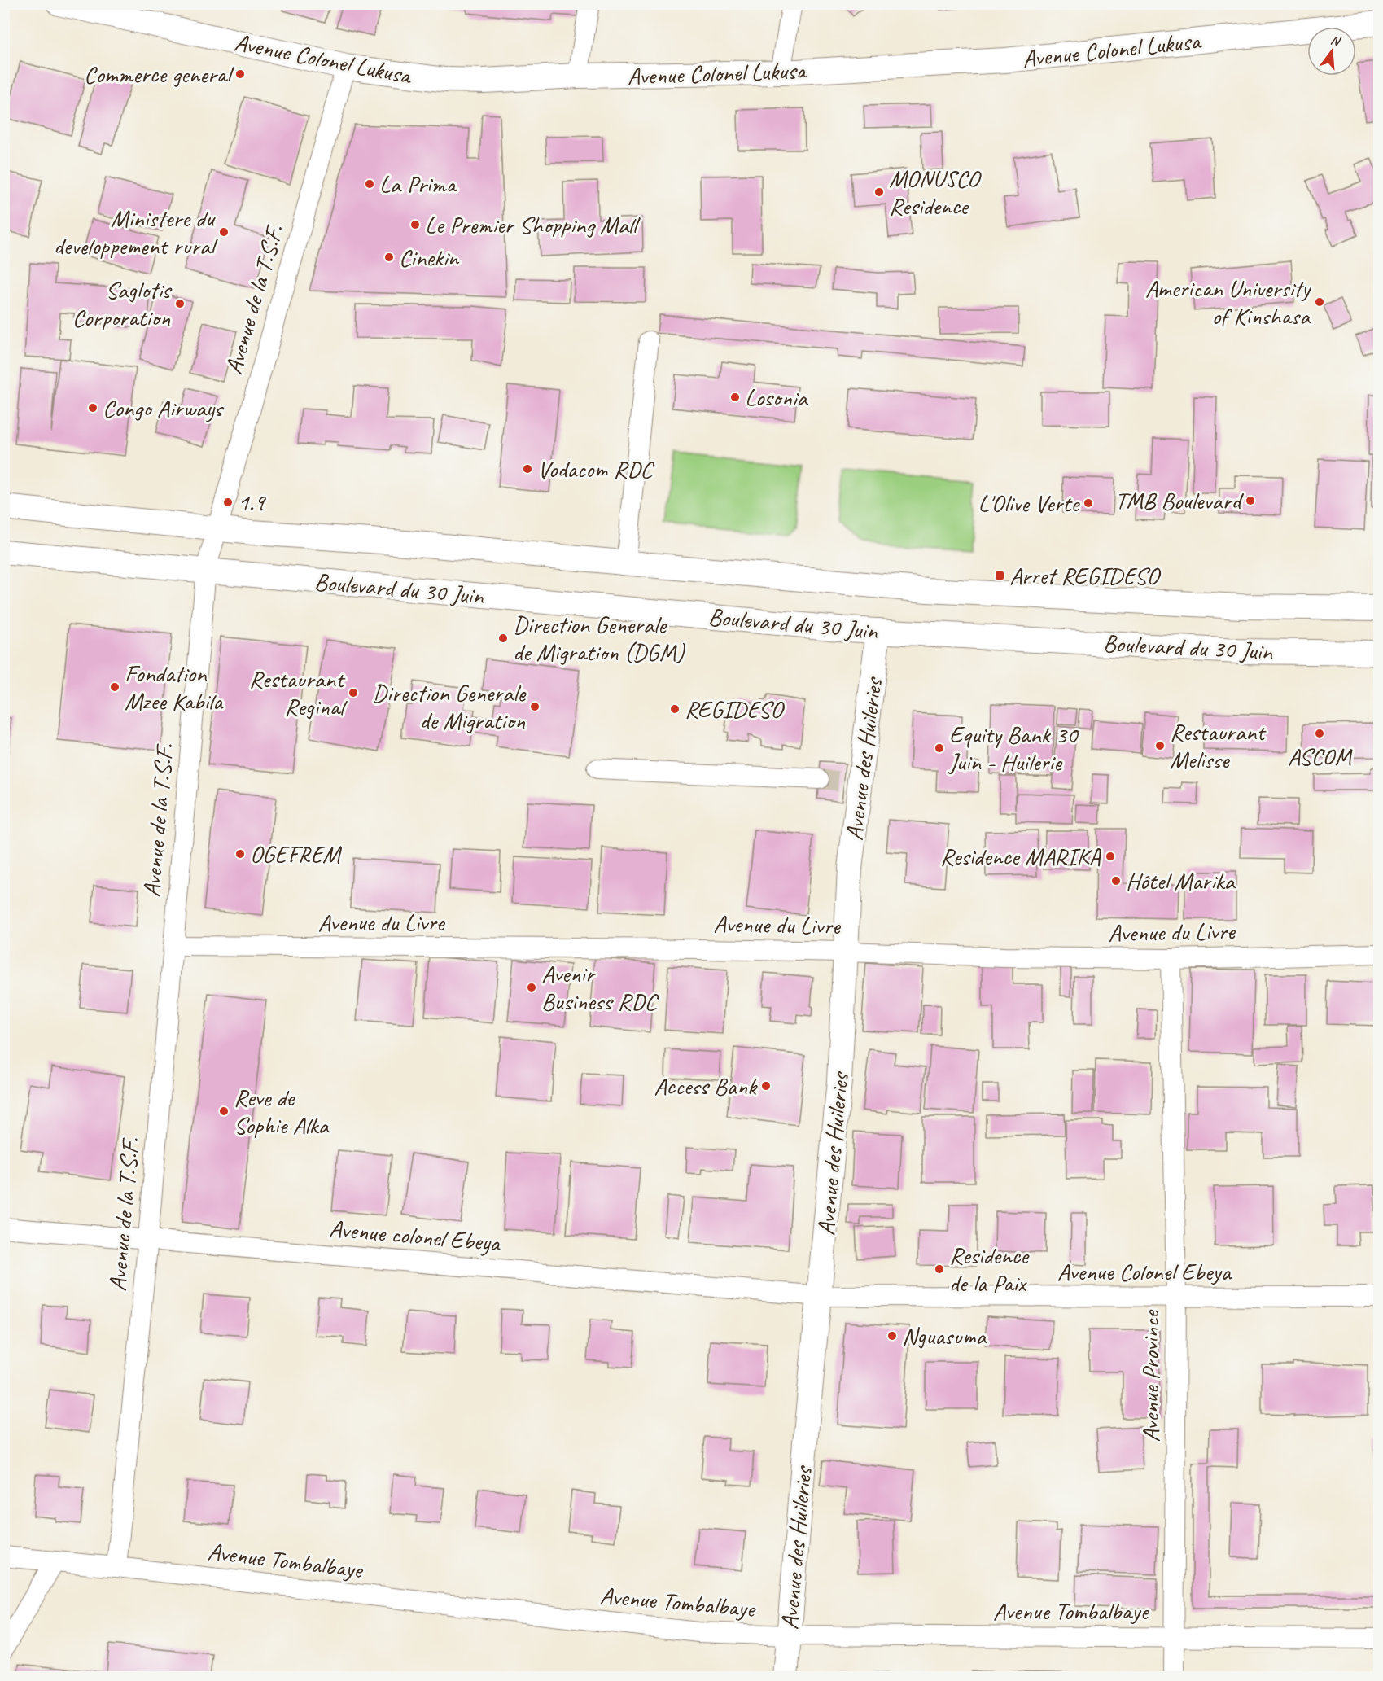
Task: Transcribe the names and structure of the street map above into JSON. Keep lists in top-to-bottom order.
{
  "streets": {
    "main road": ["Avenue Colonel Lukusa", "Boulevard du 30 Juin", "Avenue des Huileries"],
    "street": [
      "Avenue de la T.S.F.",
      "Avenue du Livre",
      "Avenue colonel Ebeya",
      "Avenue Colonel Ebeya",
      "Avenue Province",
      "Avenue Tombalbaye"
    ]
  },
  "crossings": [
    ["Avenue Colonel Lukusa", "Avenue de la T.S.F."],
    ["Avenue de la T.S.F.", "Boulevard du 30 Juin"],
    ["Avenue de la T.S.F.", "Avenue du Livre"],
    ["Avenue de la T.S.F.", "Avenue colonel Ebeya"],
    ["Avenue de la T.S.F.", "Avenue Tombalbaye"],
    ["Boulevard du 30 Juin", "Avenue des Huileries"],
    ["Avenue des Huileries", "Avenue du Livre"],
    ["Avenue des Huileries", "Avenue colonel Ebeya"],
    ["Avenue des Huileries", "Avenue Colonel Ebeya"],
    ["Avenue des Huileries", "Avenue Tombalbaye"],
    ["Avenue du Livre", "Avenue Province"],
    ["Avenue colonel Ebeya", "Avenue Colonel Ebeya"],
    ["Avenue Colonel Ebeya", "Avenue Province"],
    ["Avenue Province", "Avenue Tombalbaye"]
  ],
  "places": {
    "other": [
      "Commerce general",
      "La Prima",
      "MONUSCO Residence",
      "Le Premier Shopping Mall",
      "Ministere du developpement rural",
      "Cinekin",
      "American University of Kinshasa",
      "Saglotis Corporation",
      "Losonia",
      "Congo Airways",
      "Vodacom RDC",
      "TMB Boulevard",
      "1.9",
      "L'Olive Verte",
      "Direction Generale de Migration (DGM)",
      "Fondation Mzee Kabila",
      "Restaurant Reginal",
      "Direction Generale de Migration",
      "REGIDESO",
      "ASCOM",
      "Restaurant Melisse",
      "Equity Bank 30 Juin - Huilerie",
      "OGEFREM",
      "Residence MARIKA",
      "Hôtel Marika",
      "Avenir Business RDC",
      "Access Bank",
      "Reve de Sophie Alka",
      "Residence de la Paix",
      "Nguasuma"
    ],
    "transit": ["Arret REGIDESO"]
  },
  "north": "top"
}
